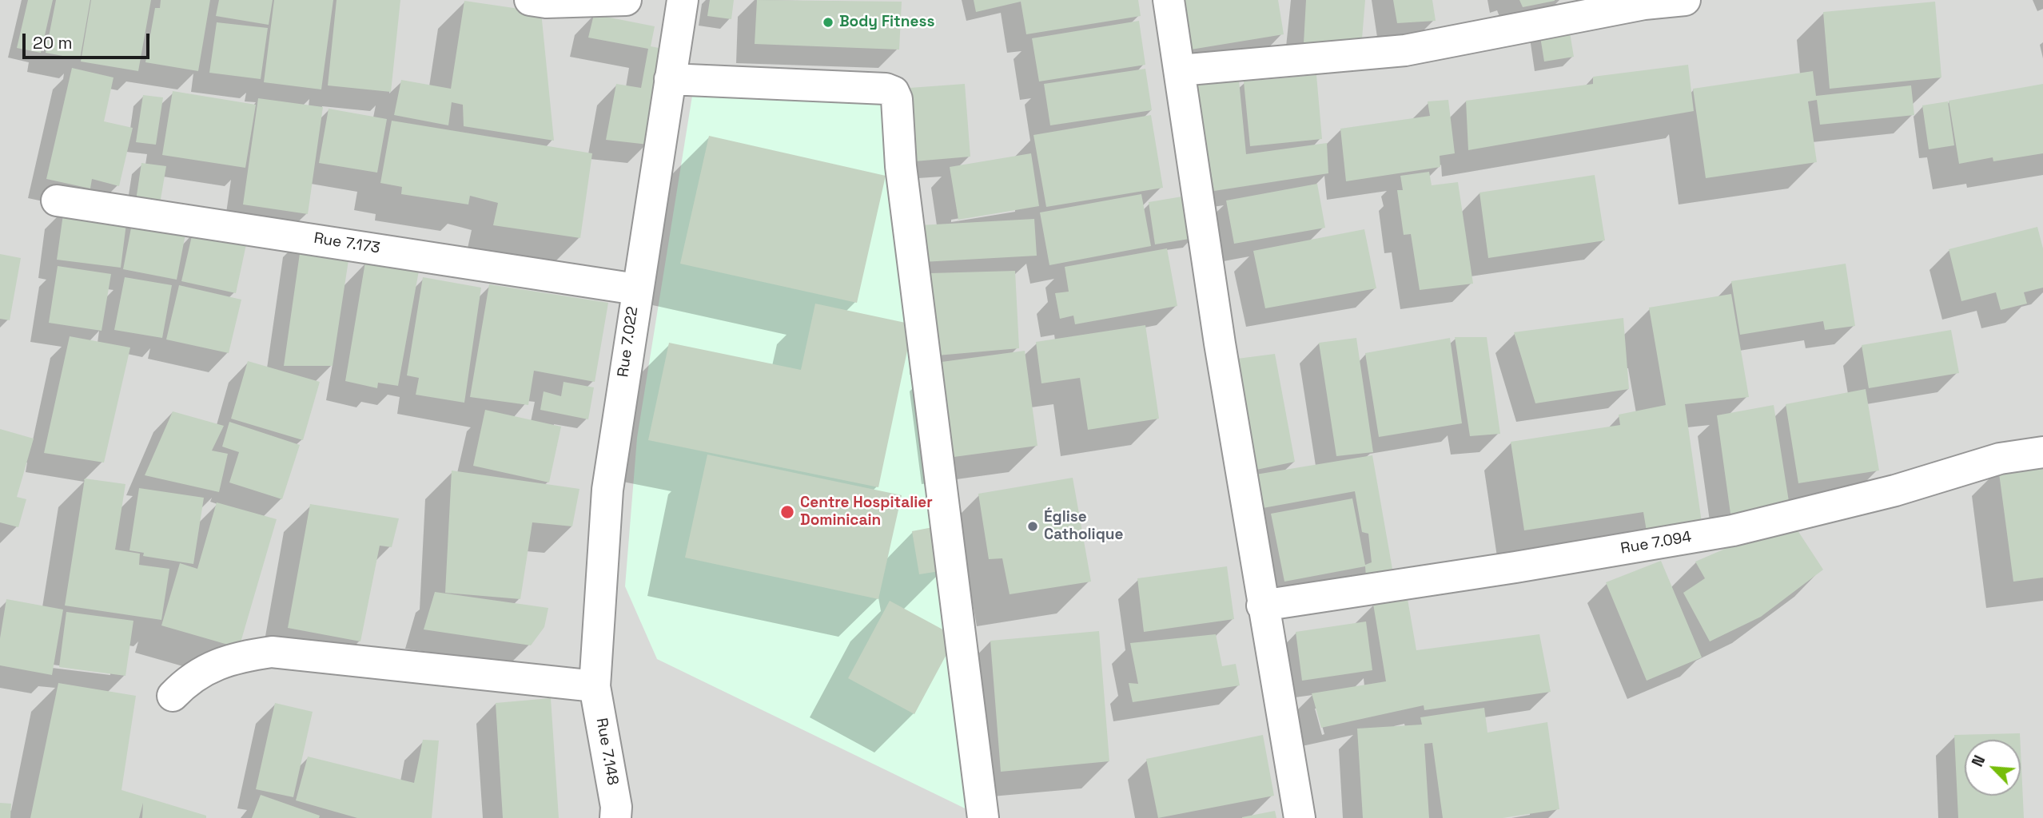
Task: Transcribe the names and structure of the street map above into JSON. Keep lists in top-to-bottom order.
{
  "streets": {
    "street": [
      "Rue 7.173",
      "Rue 7.022",
      "Rue 7.094",
      "Rue 7.148"
    ]
  },
  "crossings": [
    ["Rue 7.173", "Rue 7.022"],
    ["Rue 7.022", "Rue 7.148"]
  ],
  "places": ["Body Fitness", "Centre Hospitalier Dominicain", "Église Catholique"],
  "scale_bar": "20 m",
  "north": "top left"
}
